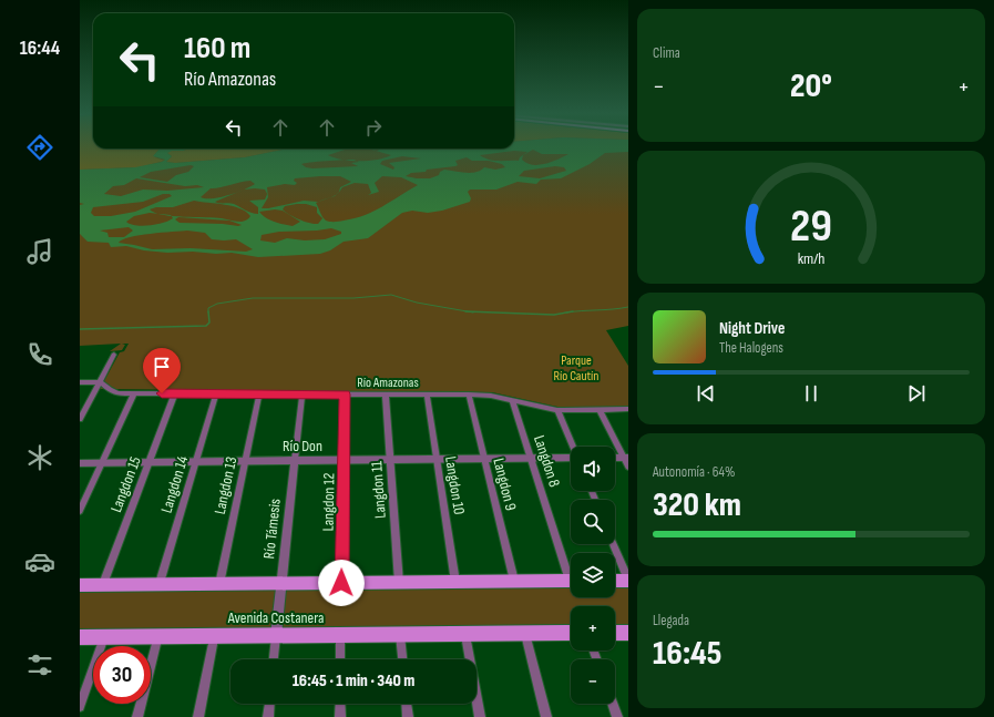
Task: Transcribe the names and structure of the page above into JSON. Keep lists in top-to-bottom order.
{
  "streets": {
    "main road": ["Avenida Costanera"],
    "street": [
      "Río Amazonas",
      "Río Don",
      "Langdon 8",
      "Langdon 15",
      "Langdon 14",
      "Langdon 9",
      "Langdon 13",
      "Langdon 10",
      "Langdon 11",
      "Langdon 12",
      "Río Támesis"
    ]
  },
  "crossings": [
    ["Río Amazonas", "Langdon 8"],
    ["Río Amazonas", "Langdon 15"],
    ["Río Amazonas", "Langdon 14"],
    ["Río Amazonas", "Langdon 9"],
    ["Río Amazonas", "Langdon 13"],
    ["Río Amazonas", "Langdon 10"],
    ["Río Amazonas", "Langdon 11"],
    ["Río Amazonas", "Langdon 12"],
    ["Río Amazonas", "Río Támesis"],
    ["Río Don", "Langdon 8"],
    ["Río Don", "Langdon 15"],
    ["Río Don", "Langdon 14"],
    ["Río Don", "Langdon 9"],
    ["Río Don", "Langdon 13"],
    ["Río Don", "Langdon 10"],
    ["Río Don", "Langdon 11"],
    ["Río Don", "Langdon 12"],
    ["Río Don", "Río Támesis"],
    ["Río Támesis", "Avenida Costanera"]
  ],
  "parks": ["Parque Río Cautín"],
  "page": {
    "tabs": "16:44",
    "tile": [
      "Clima",
      ["Autonomía · 64%", "320 km"],
      ["Llegada", "16:45"]
    ],
    "turn": ["160 m", "Río Amazonas"],
    "heat": ["−", "20°", "+"],
    "song": ["Night Drive", "The Halogens"],
    "map_buttons": ["+", "−"],
    "limit": "30",
    "trip": "16:45 · 1 min · 340 m",
    "gauge": ["29", "km/h"]
  }
}
